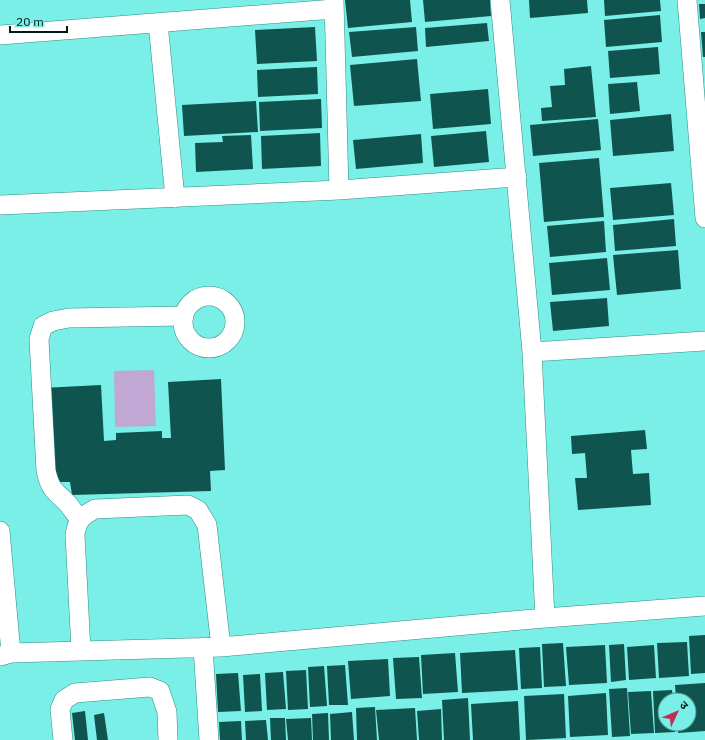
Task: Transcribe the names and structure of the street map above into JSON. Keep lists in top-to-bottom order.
{
  "scale_bar": "20 m",
  "north": "top right"
}
